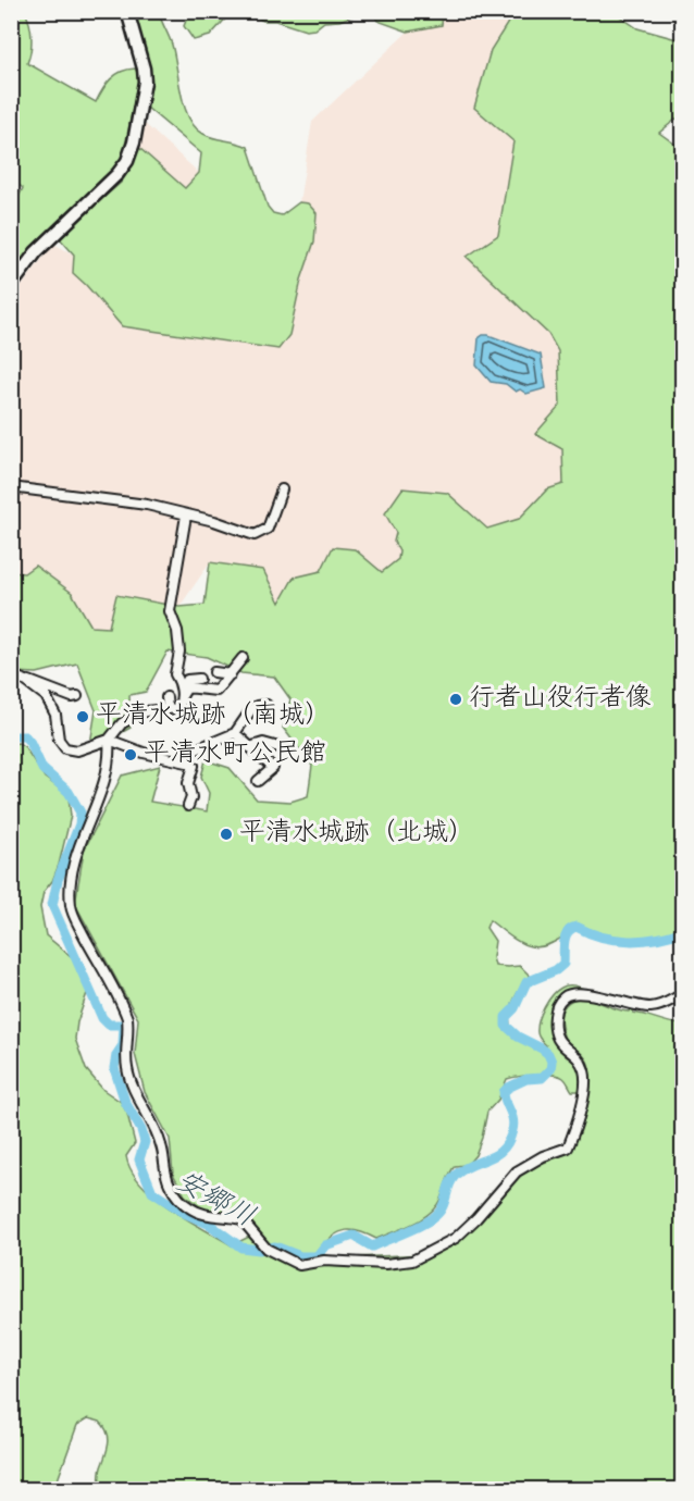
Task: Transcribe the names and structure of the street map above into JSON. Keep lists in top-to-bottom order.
{
  "water": ["安郷川"],
  "places": [
    "行者山役行者像",
    "平清水城跡（南城）",
    "平清水町公民館",
    "平清水城跡（北城）"
  ]
}
